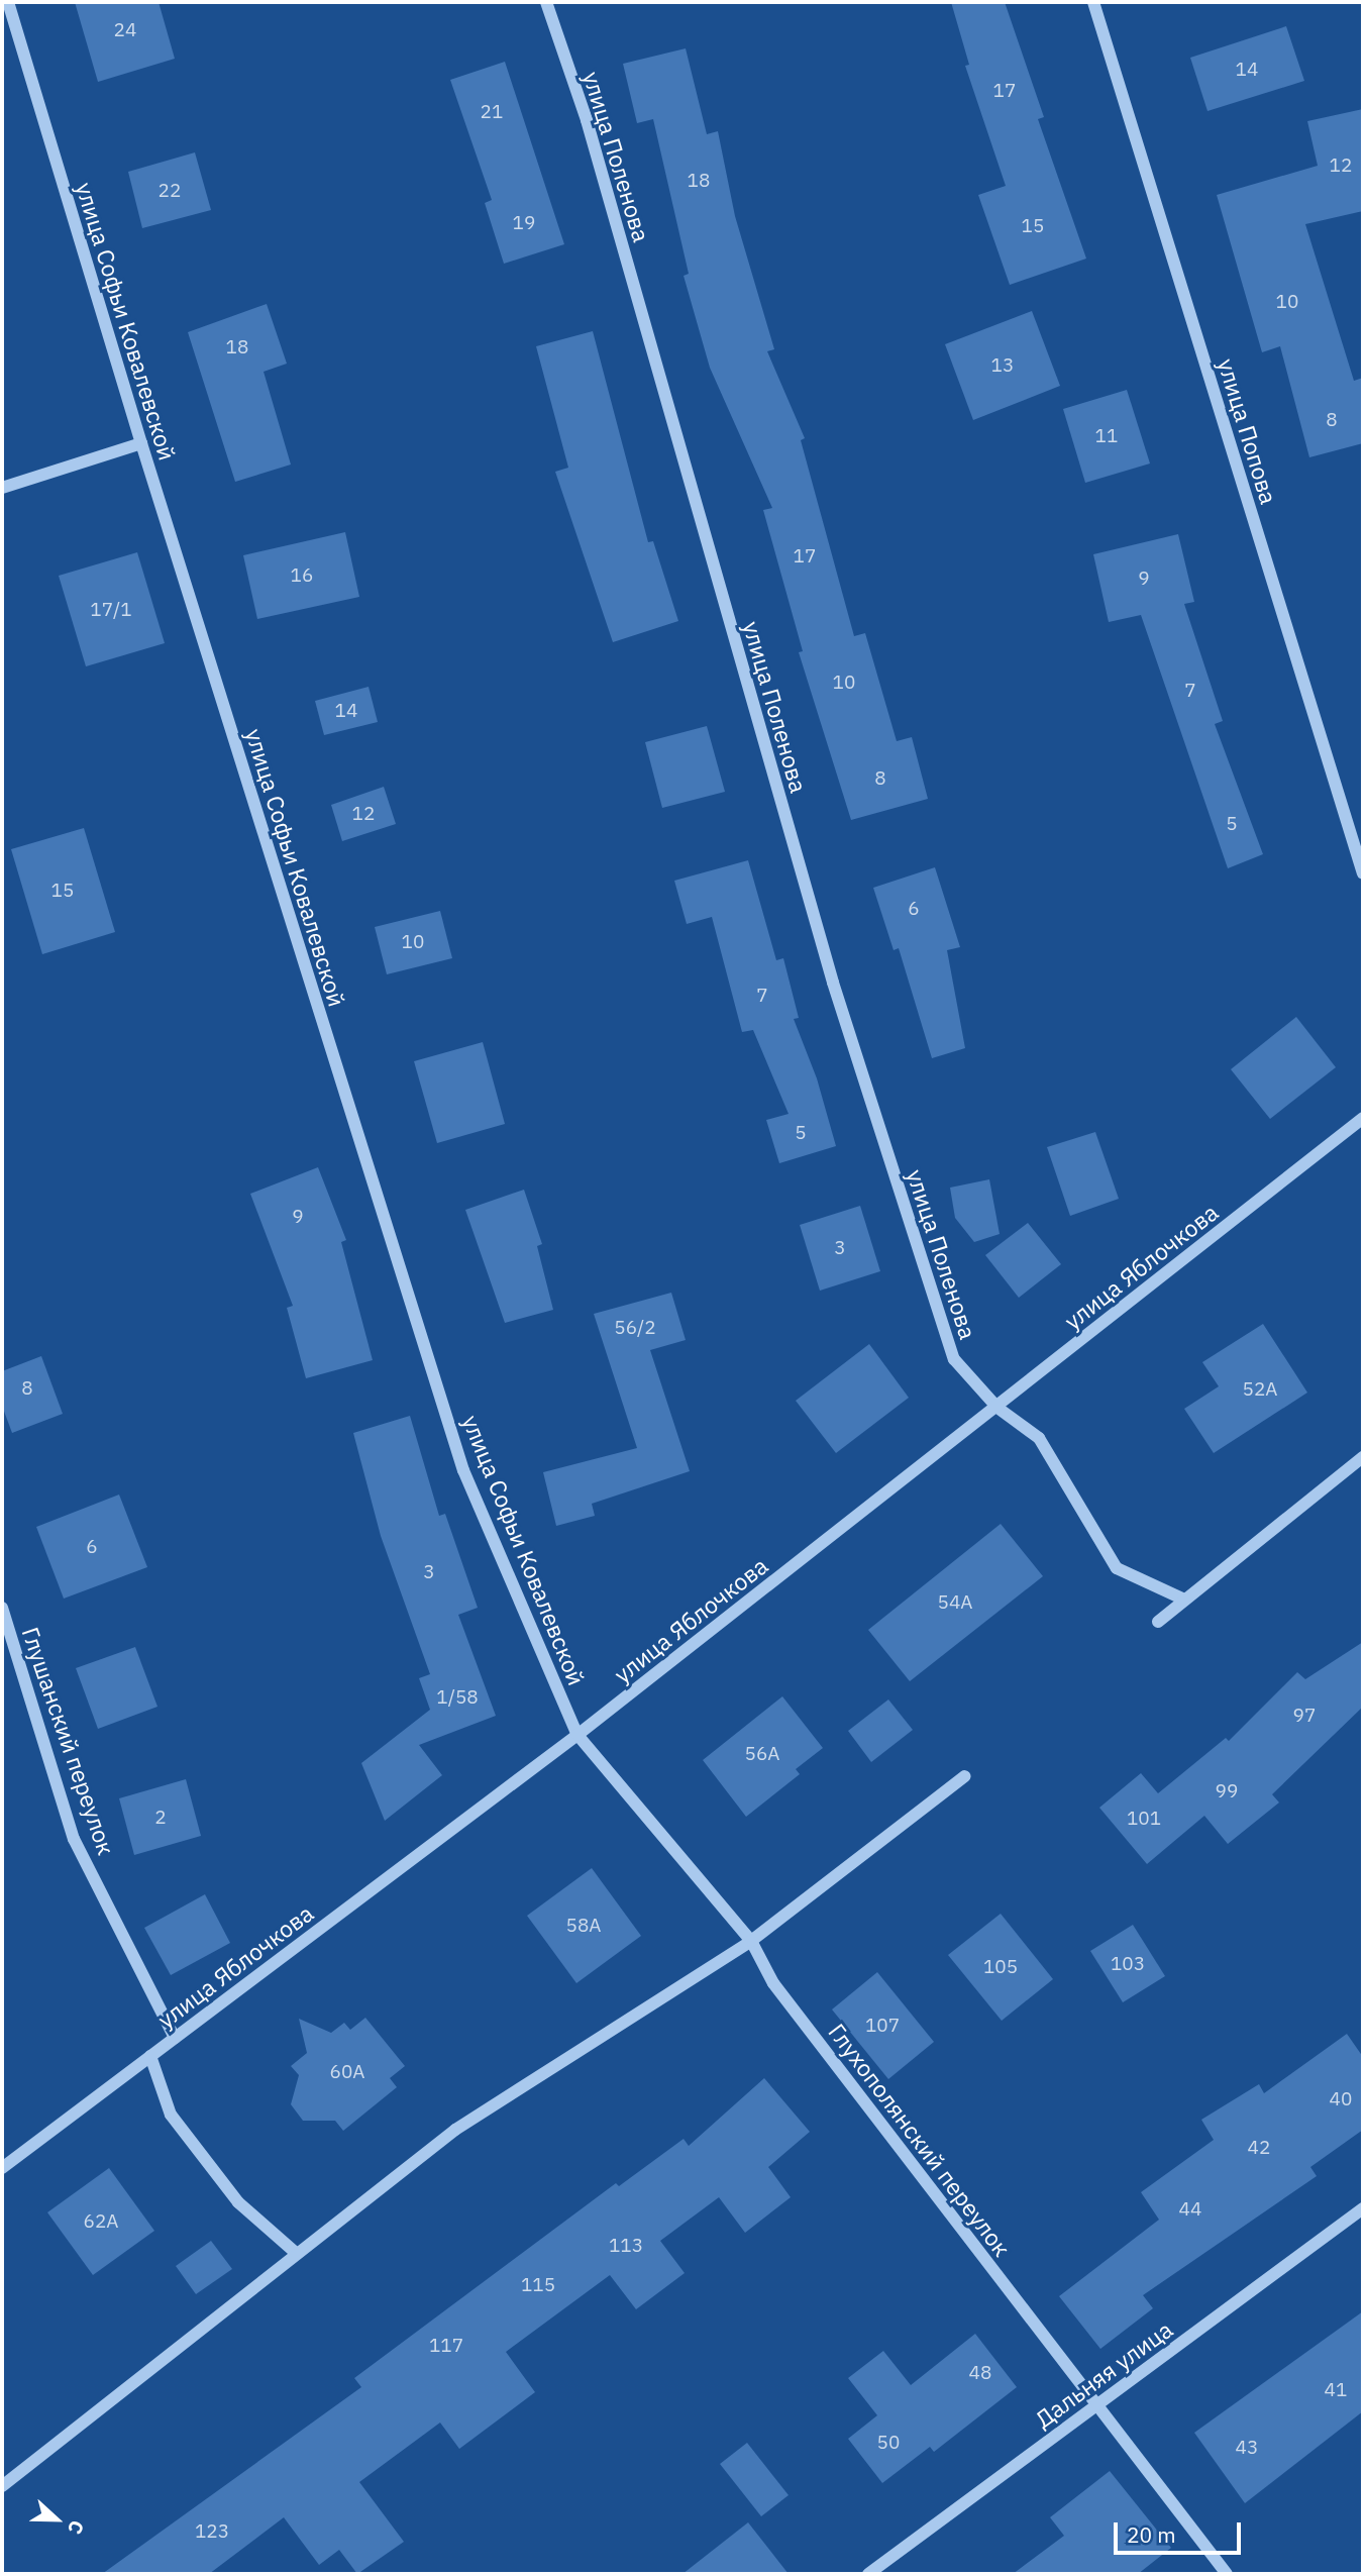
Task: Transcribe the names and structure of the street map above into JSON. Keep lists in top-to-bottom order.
{
  "streets": {
    "street": [
      "улица Поленова",
      "улица Софьи Ковалевской",
      "улица Попова",
      "улица Яблочкова",
      "Глушанский переулок",
      "Глухополянский переулок",
      "Дальняя улица"
    ]
  },
  "crossings": [
    ["улица Поленова", "улица Яблочкова"],
    ["улица Софьи Ковалевской", "улица Яблочкова"],
    ["улица Софьи Ковалевской", "Глухополянский переулок"],
    ["улица Яблочкова", "Глушанский переулок"],
    ["улица Яблочкова", "Глухополянский переулок"],
    ["Глухополянский переулок", "Дальняя улица"]
  ],
  "house_numbers": [
    "24",
    "14",
    "17",
    "21",
    "12",
    "18",
    "22",
    "19",
    "15",
    "10",
    "18",
    "13",
    "8",
    "11",
    "17",
    "16",
    "9",
    "17/1",
    "10",
    "7",
    "14",
    "8",
    "12",
    "5",
    "15",
    "6",
    "10",
    "7",
    "5",
    "9",
    "3",
    "56/2",
    "8",
    "52А",
    "6",
    "3",
    "54А",
    "1/58",
    "97",
    "56А",
    "99",
    "2",
    "101",
    "58А",
    "103",
    "105",
    "107",
    "60А",
    "40",
    "42",
    "44",
    "62А",
    "113",
    "115",
    "117",
    "48",
    "41",
    "50",
    "43",
    "123"
  ],
  "scale_bar": "20 m",
  "north": "right"
}
